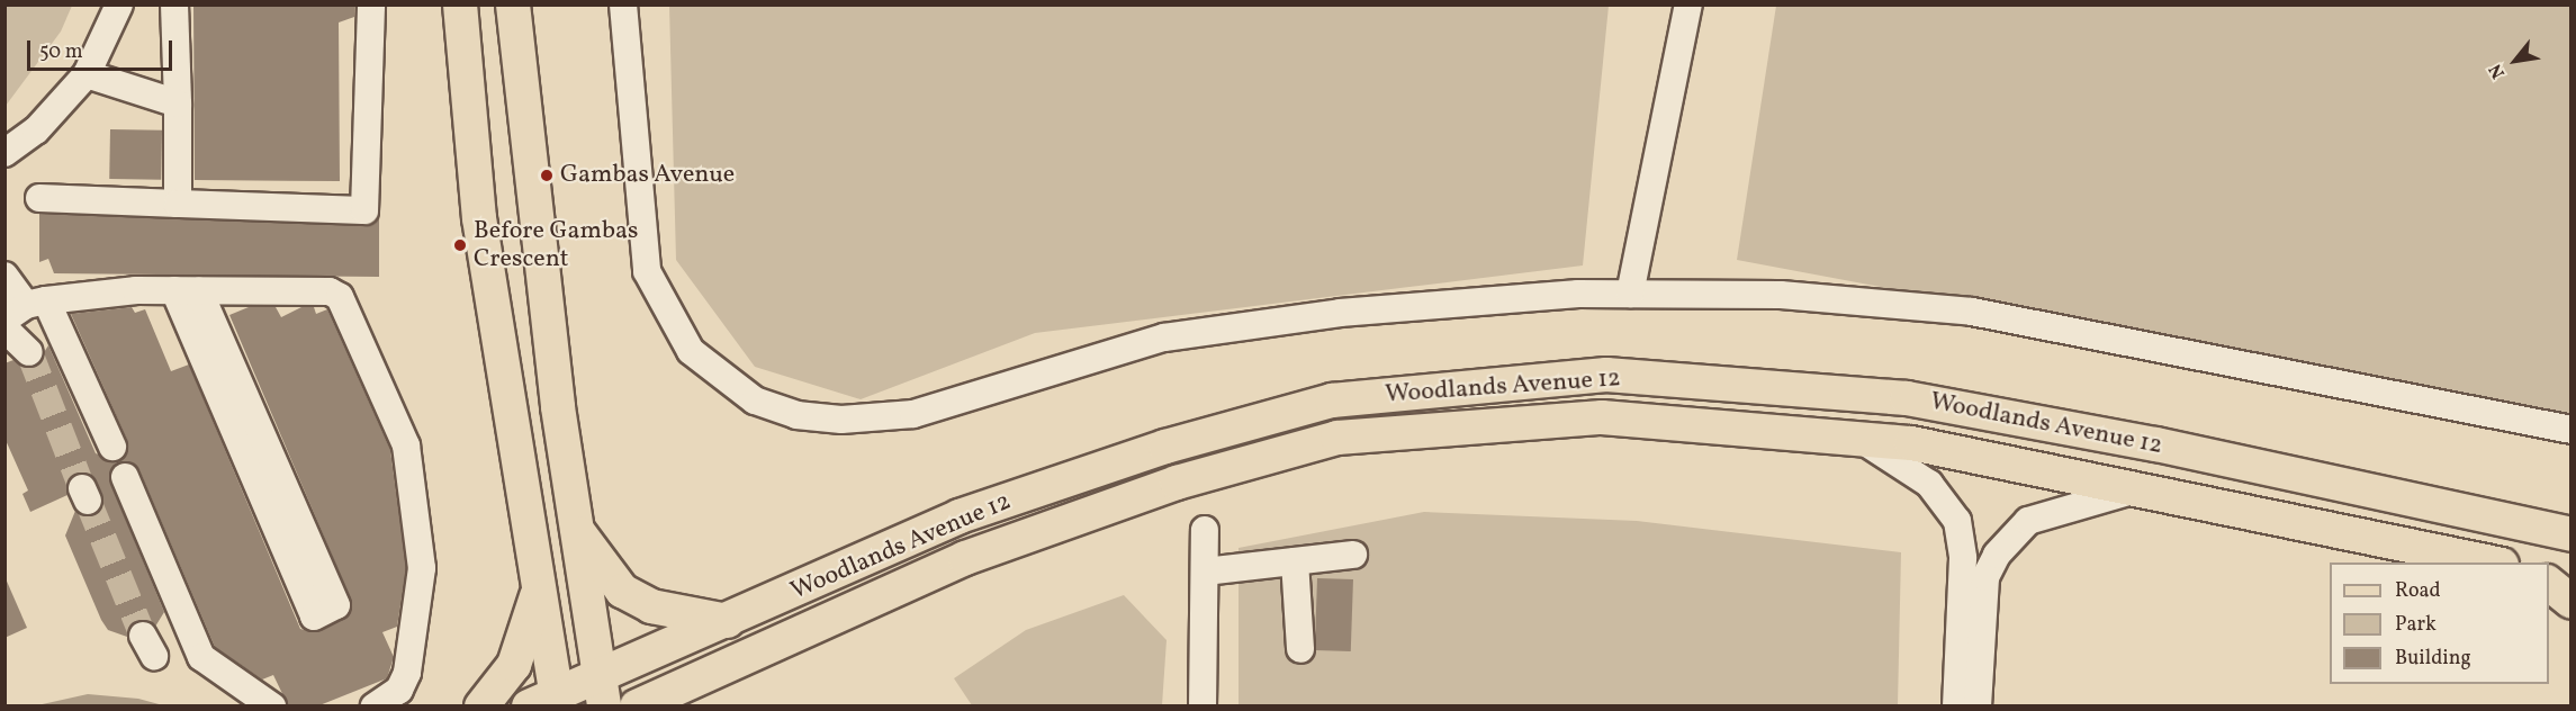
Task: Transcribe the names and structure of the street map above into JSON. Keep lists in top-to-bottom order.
{
  "streets": {
    "main road": ["Woodlands Avenue 12"]
  },
  "places": ["Gambas Avenue", "Before Gambas Crescent"],
  "legend": ["Road", "Park", "Building"],
  "scale_bar": "50 m",
  "north": "bottom left"
}
